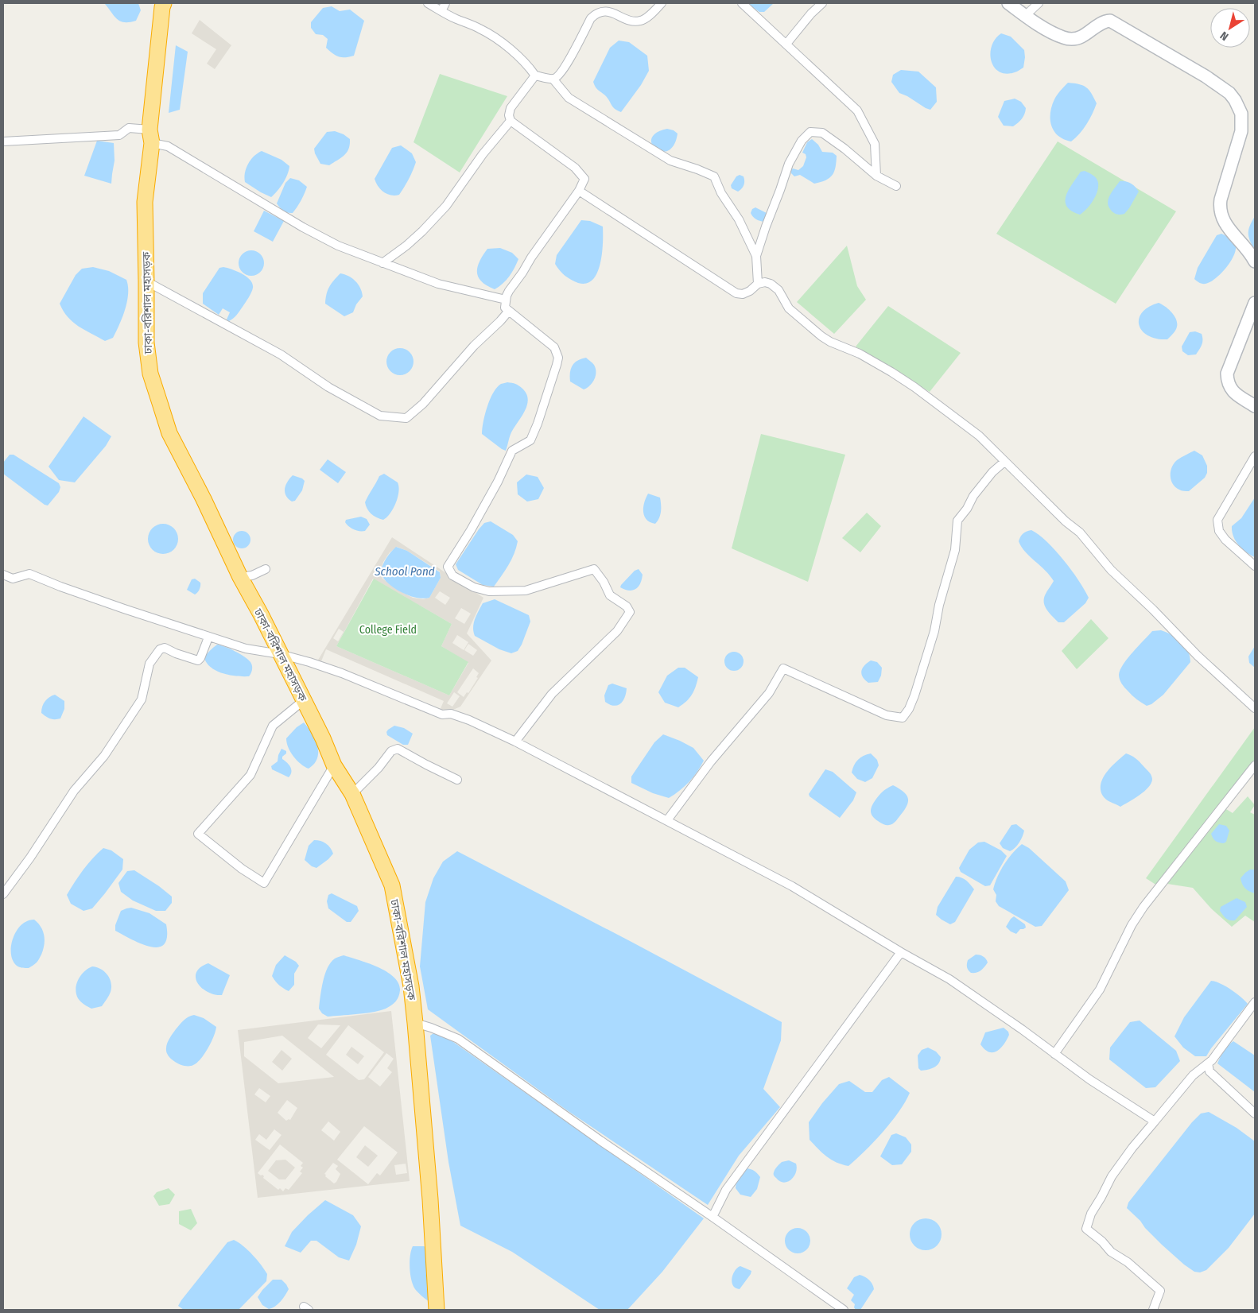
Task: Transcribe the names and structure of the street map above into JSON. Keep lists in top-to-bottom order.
{
  "streets": {
    "highway": ["ঢাকা-বরিশাল মহাসড়ক"]
  },
  "water": ["School Pond"],
  "parks": ["College Field"],
  "north": "bottom left"
}
